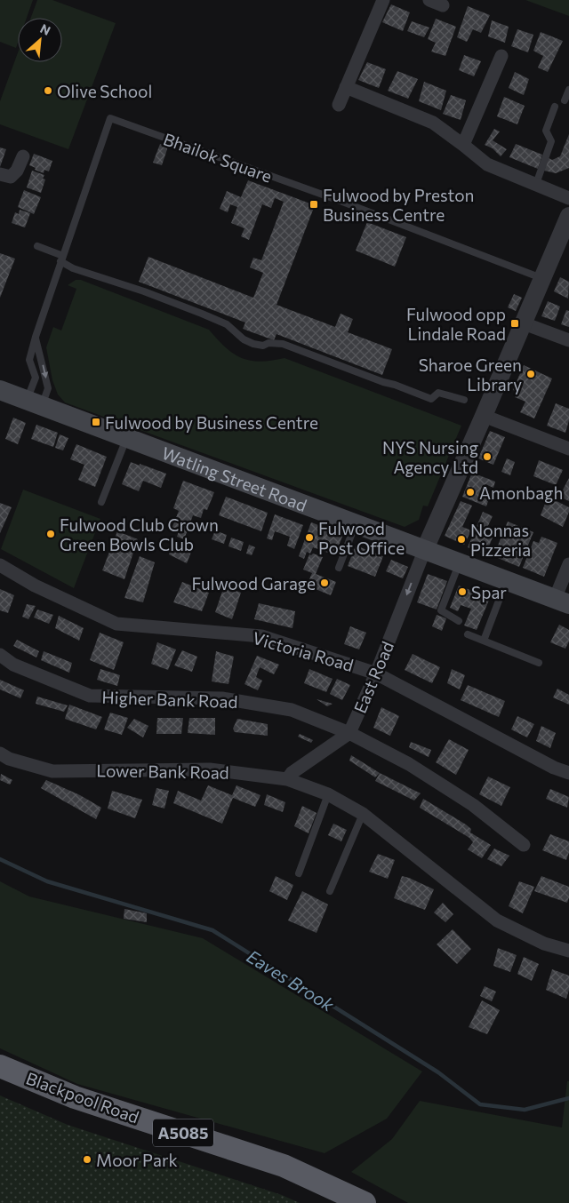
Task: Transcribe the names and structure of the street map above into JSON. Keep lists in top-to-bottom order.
{
  "streets": {
    "highway": ["Blackpool Road", "A5085"],
    "main road": ["Watling Street Road"],
    "street": [
      "Victoria Road",
      "East Road",
      "Higher Bank Road",
      "Lower Bank Road"
    ],
    "lane": ["Bhailok Square"]
  },
  "crossings": [
    ["Bhailok Square", "Watling Street Road"],
    ["Watling Street Road", "East Road"],
    ["Victoria Road", "East Road"],
    ["East Road", "Higher Bank Road"],
    ["East Road", "Lower Bank Road"]
  ],
  "one_way": ["East Road"],
  "water": ["Eaves Brook"],
  "places": {
    "other": [
      "Olive School",
      "Sharoe Green Library",
      "NYS Nursing Agency Ltd",
      "Amonbagh",
      "Fulwood Club Crown Green Bowls Club",
      "Fulwood Post Office",
      "Nonnas Pizzeria",
      "Fulwood Garage",
      "Spar",
      "Moor Park"
    ],
    "transit": ["Fulwood by Preston Business Centre", "Fulwood opp Lindale Road", "Fulwood by Business Centre"]
  },
  "north": "top right"
}
